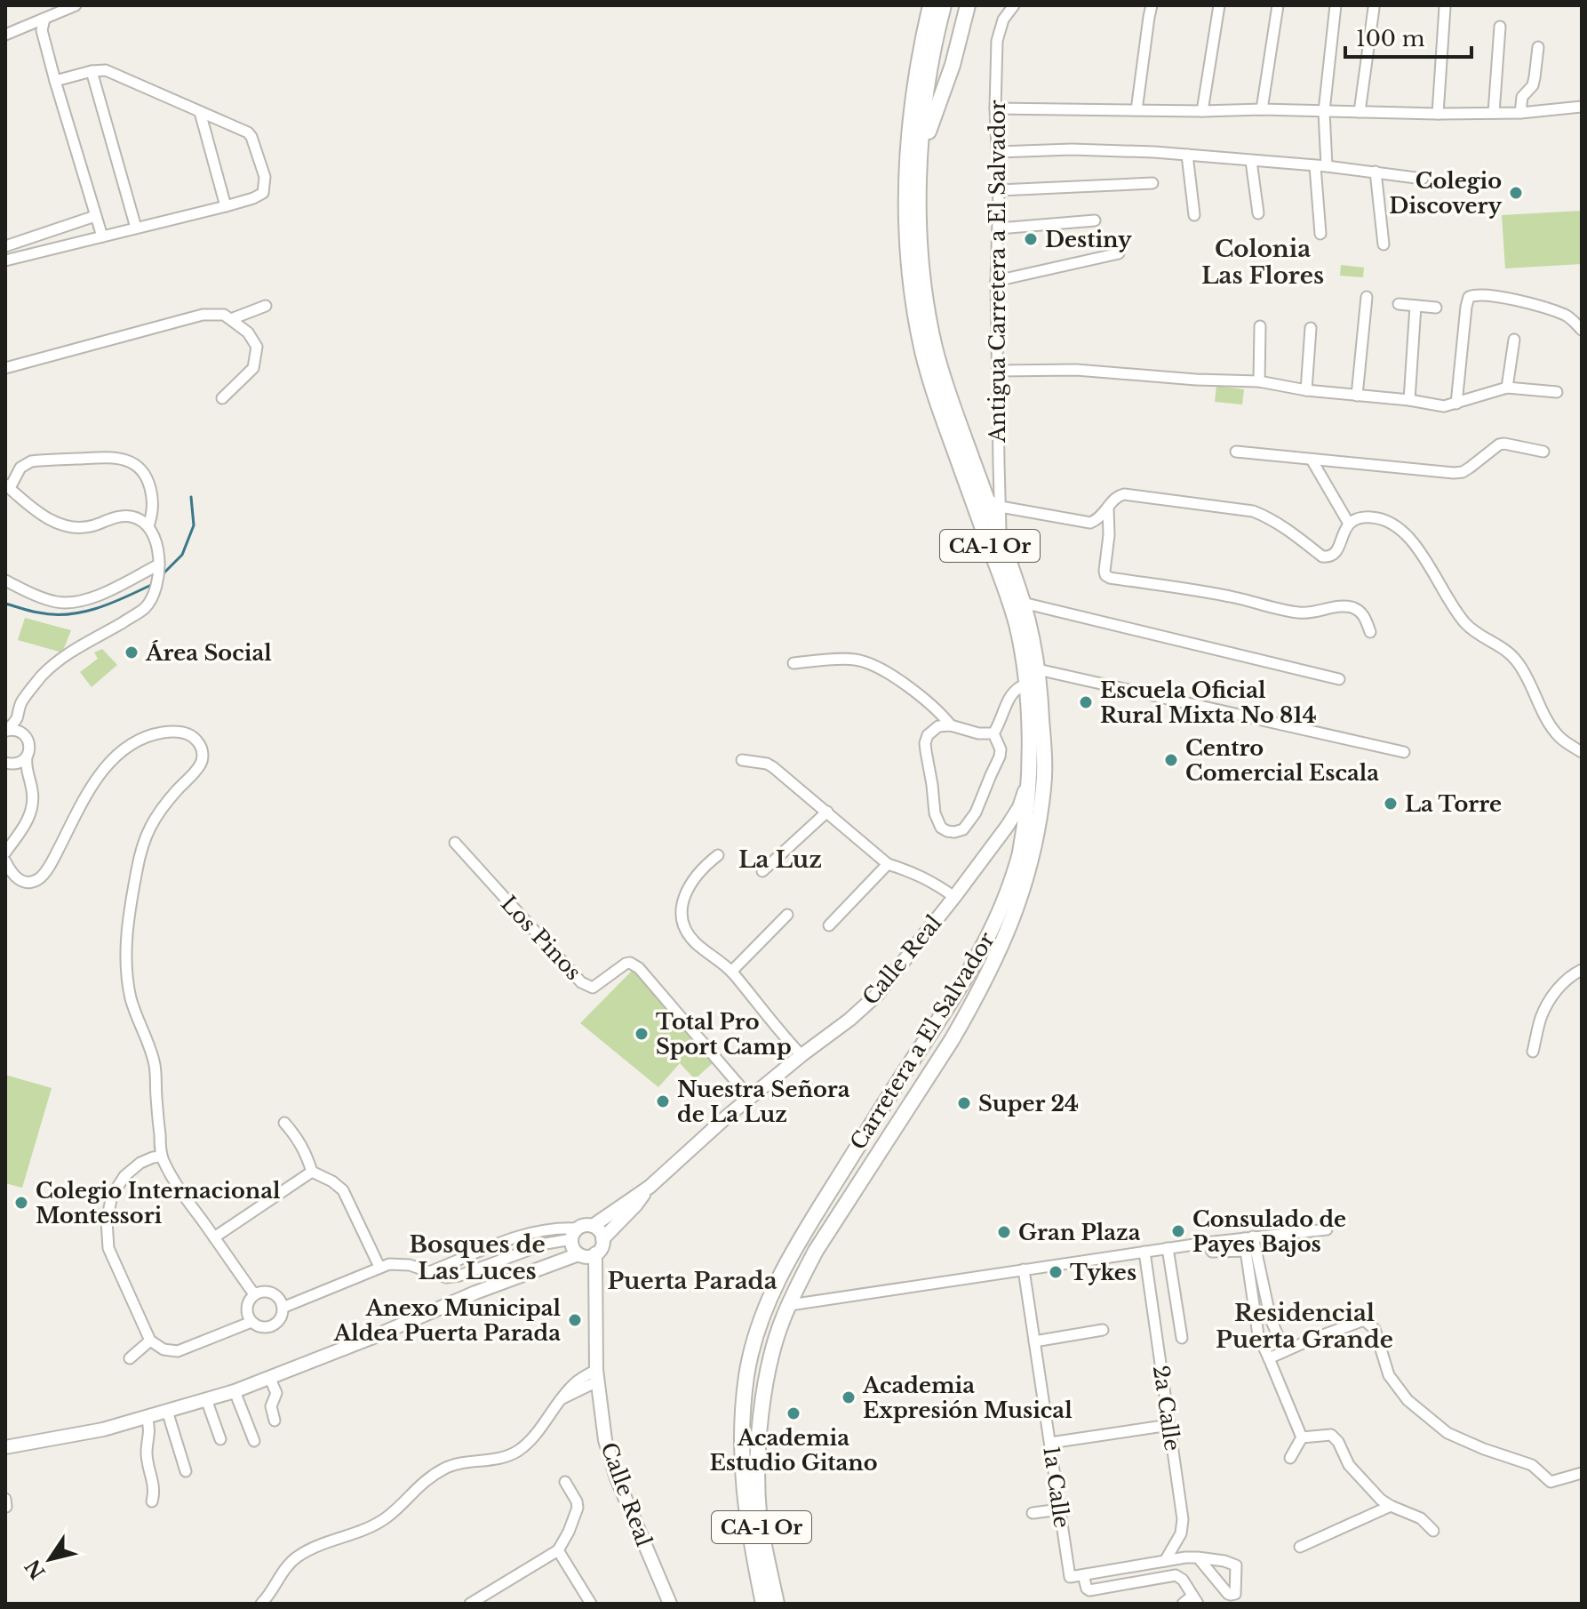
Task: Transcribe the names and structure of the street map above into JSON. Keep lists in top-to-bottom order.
{
  "streets": {
    "highway": ["CA-1 Or", "Carretera a El Salvador"],
    "main road": ["Calle Real"],
    "street": [
      "Antigua Carretera a El Salvador",
      "Los Pinos",
      "2a Calle",
      "1a Calle"
    ]
  },
  "crossings": [
    ["Antigua Carretera a El Salvador", "Carretera a El Salvador"],
    ["Los Pinos", "Calle Real"],
    ["Calle Real", "Carretera a El Salvador"]
  ],
  "districts": [
    "Colonia Las Flores",
    "La Luz",
    "Bosques de Las Luces",
    "Puerta Parada",
    "Residencial Puerta Grande"
  ],
  "places": [
    "Colegio Discovery",
    "Destiny",
    "Área Social",
    "Escuela Oficial Rural Mixta No 814",
    "Centro Comercial Escala",
    "La Torre",
    "Total Pro Sport Camp",
    "Nuestra Señora de La Luz",
    "Super 24",
    "Colegio Internacional Montessori",
    "Consulado de Payes Bajos",
    "Gran Plaza",
    "Tykes",
    "Anexo Municipal Aldea Puerta Parada",
    "Academia Expresión Musical",
    "Academia Estudio Gitano"
  ],
  "scale_bar": "100 m",
  "north": "bottom left"
}
